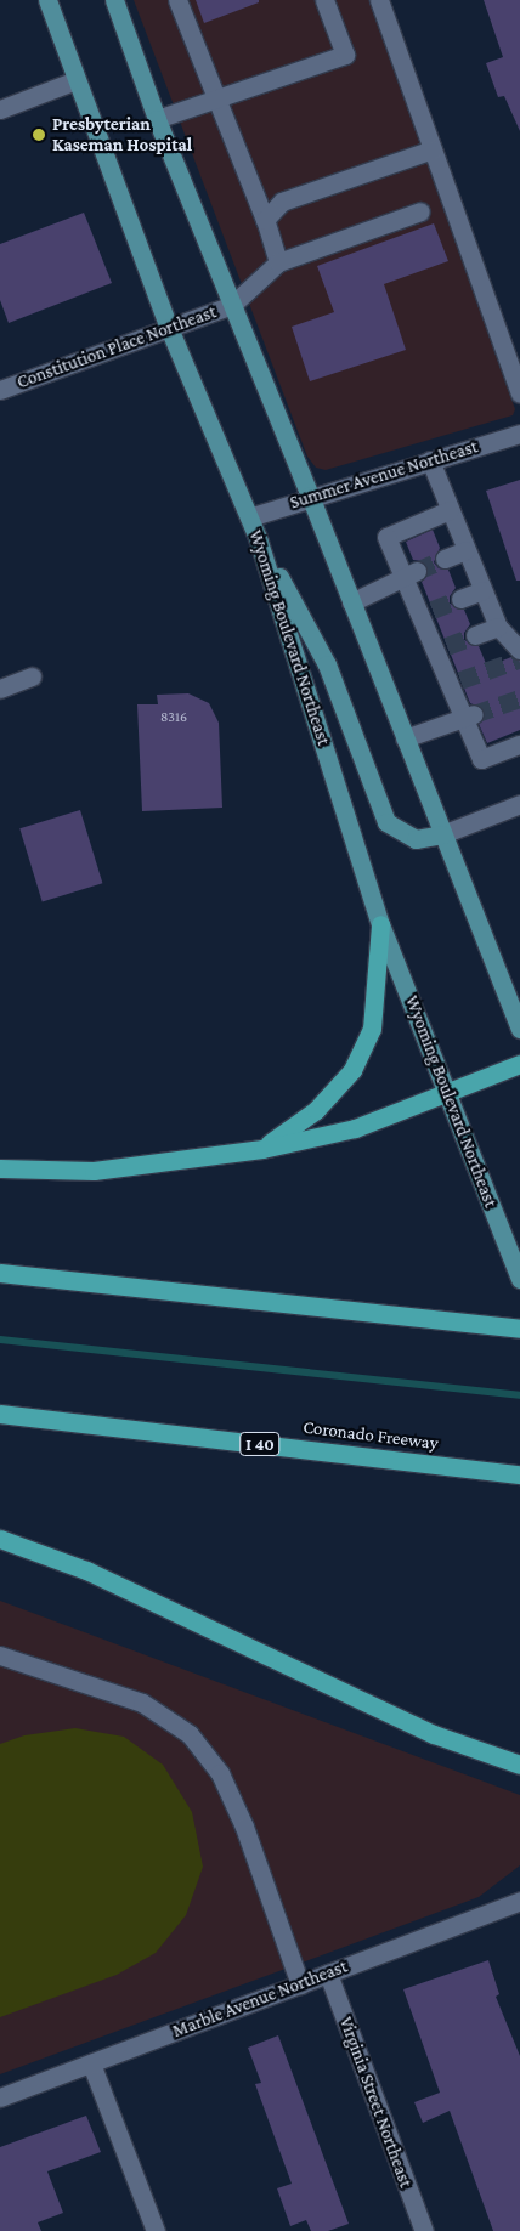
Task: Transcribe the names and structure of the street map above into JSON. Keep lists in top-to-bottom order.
{
  "streets": {
    "highway": ["Coronado Freeway", "I 40"],
    "main road": ["Wyoming Boulevard Northeast"],
    "street": [
      "Constitution Place Northeast",
      "Summer Avenue Northeast",
      "Marble Avenue Northeast",
      "Virginia Street Northeast"
    ]
  },
  "crossings": [
    ["Constitution Place Northeast", "Wyoming Boulevard Northeast"],
    ["Summer Avenue Northeast", "Wyoming Boulevard Northeast"],
    ["Marble Avenue Northeast", "Virginia Street Northeast"]
  ],
  "places": ["Presbyterian Kaseman Hospital"],
  "house_numbers": ["8316"]
}
